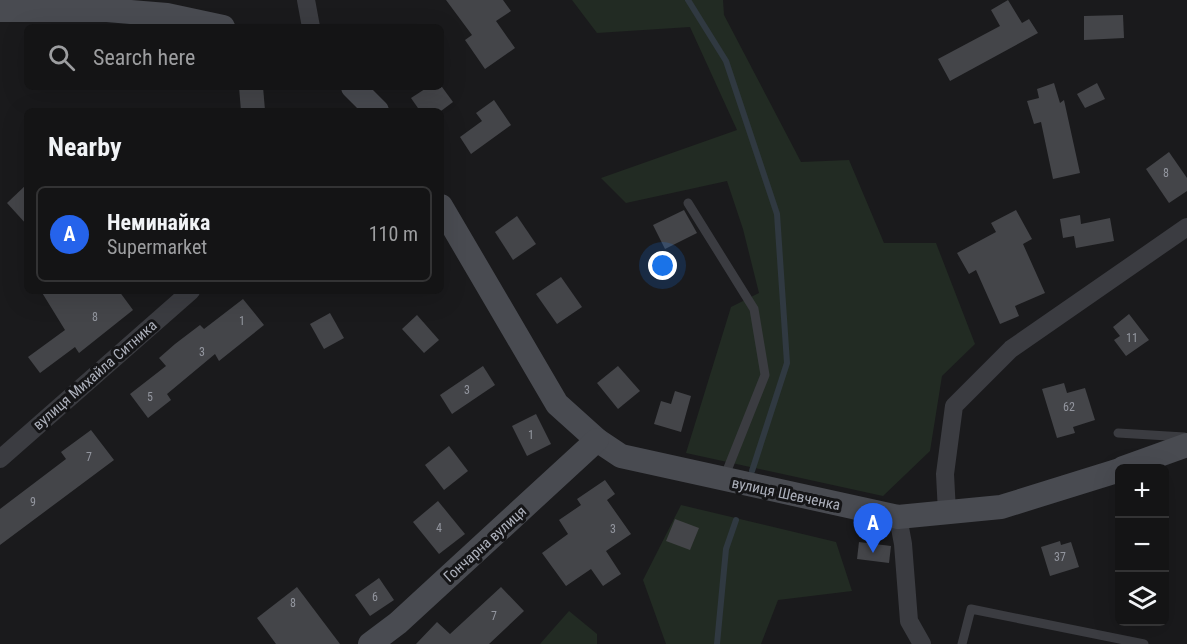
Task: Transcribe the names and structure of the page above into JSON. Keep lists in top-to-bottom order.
{
  "streets": {
    "main road": ["вулиця Шевченка", "Гончарна вулиця"],
    "street": ["вулиця Михайла Ситника"]
  },
  "crossings": [
    ["вулиця Шевченка", "Гончарна вулиця"]
  ],
  "house_numbers": [
    "8",
    "8",
    "1",
    "11",
    "3",
    "3",
    "5",
    "62",
    "1",
    "7",
    "9",
    "4",
    "3",
    "37",
    "6",
    "8",
    "7"
  ],
  "page": {
    "search": "Search here",
    "heading": "Nearby",
    "list": [
      {
        "mark": "A",
        "name": "Неминайка",
        "note": "Supermarket",
        "value": "110 m"
      }
    ],
    "map_buttons": ["+", "−"],
    "pins": "A"
  }
}
